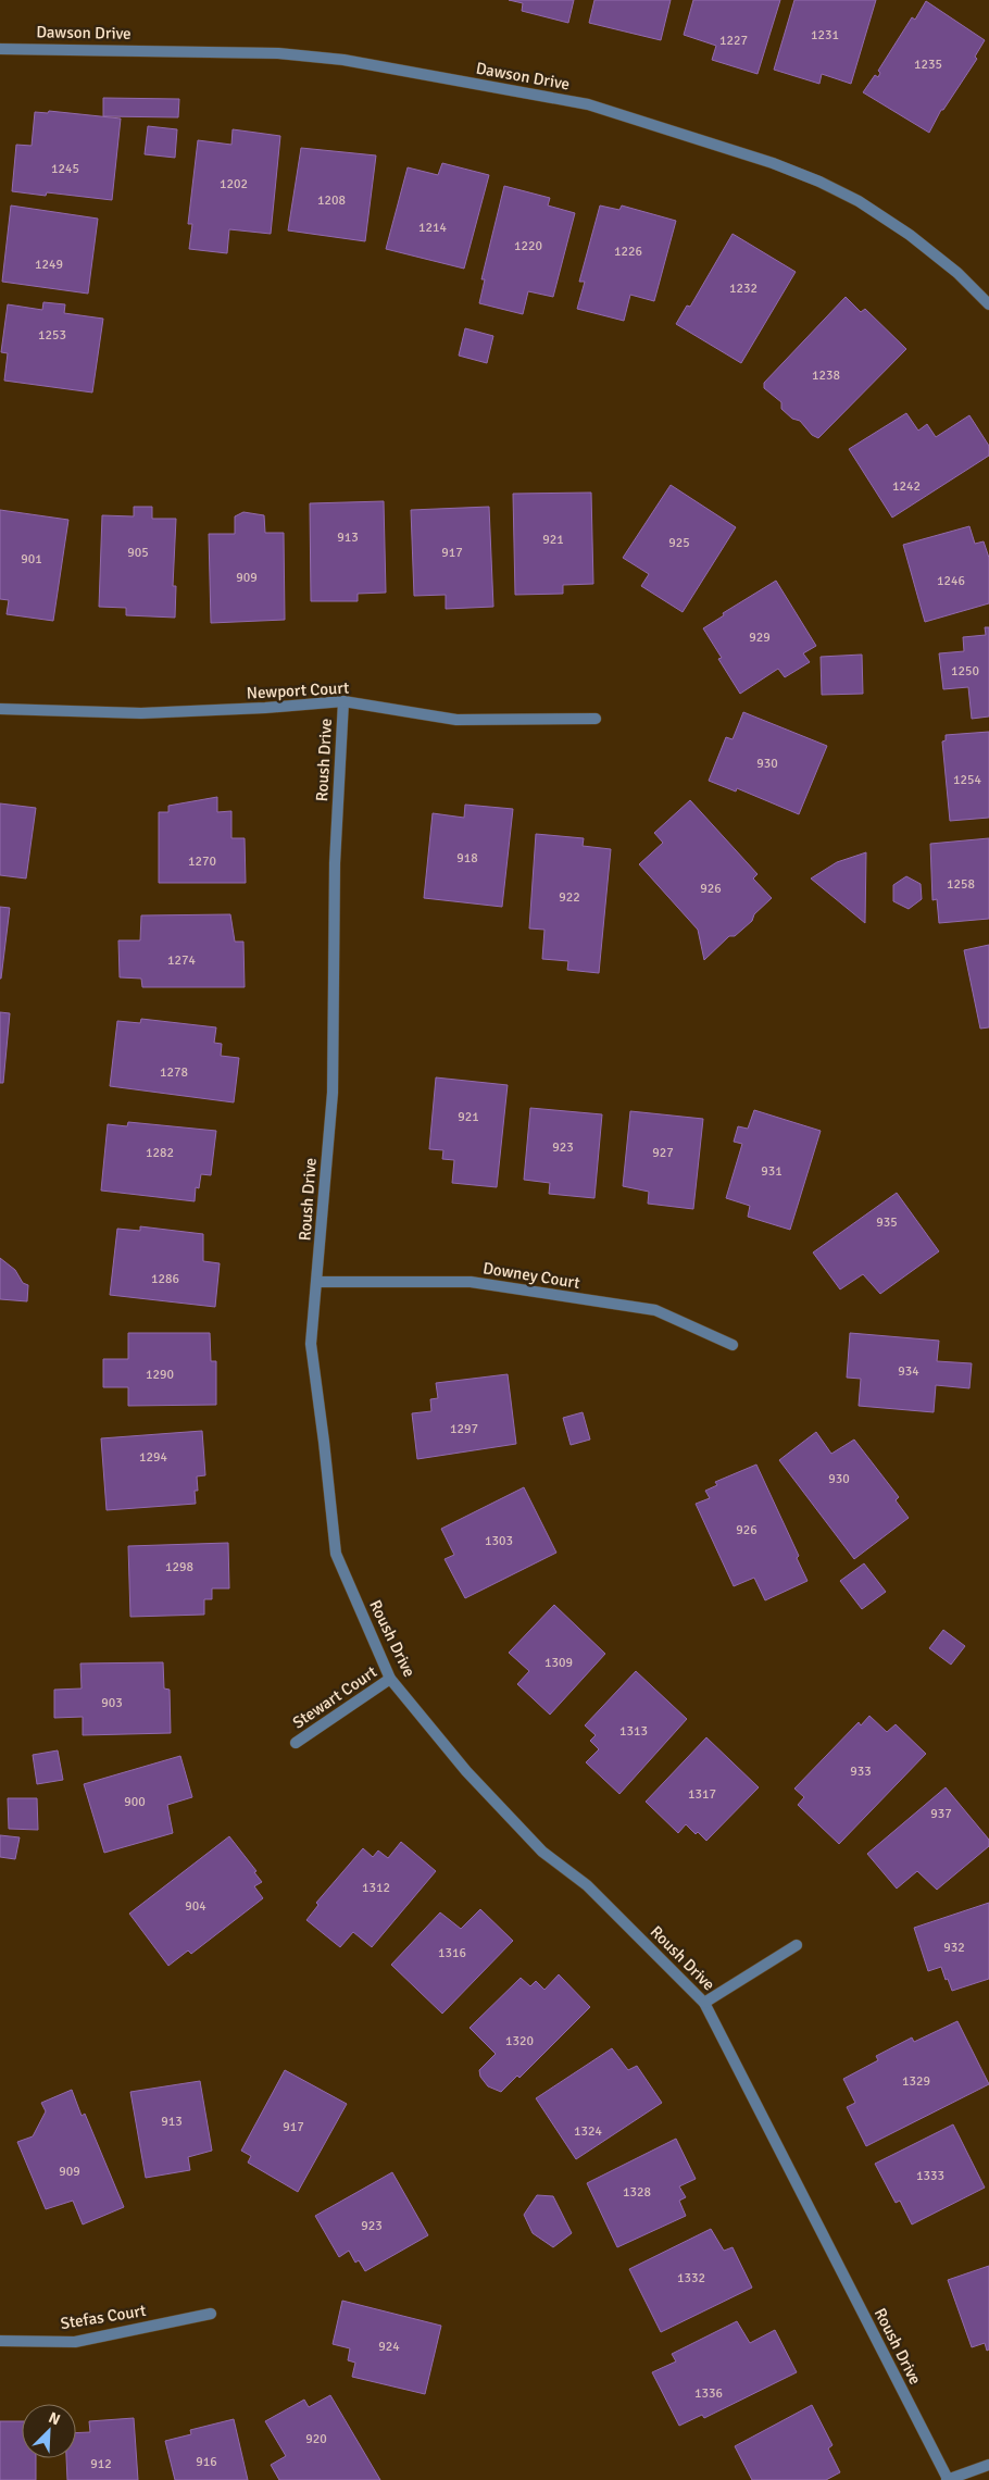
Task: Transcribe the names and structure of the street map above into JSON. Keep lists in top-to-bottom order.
{
  "streets": {
    "street": [
      "Dawson Drive",
      "Newport Court",
      "Roush Drive",
      "Downey Court",
      "Stewart Court",
      "Stefas Court"
    ]
  },
  "crossings": [
    ["Newport Court", "Roush Drive"],
    ["Roush Drive", "Downey Court"],
    ["Roush Drive", "Stewart Court"]
  ],
  "house_numbers": [
    "1231",
    "1227",
    "1235",
    "1245",
    "1202",
    "1208",
    "1214",
    "1220",
    "1226",
    "1249",
    "1232",
    "1253",
    "1238",
    "1242",
    "913",
    "921",
    "925",
    "905",
    "917",
    "901",
    "909",
    "1246",
    "929",
    "1250",
    "930",
    "1254",
    "918",
    "1270",
    "1258",
    "926",
    "922",
    "1274",
    "1278",
    "921",
    "923",
    "1282",
    "927",
    "931",
    "935",
    "1286",
    "934",
    "1290",
    "1297",
    "1294",
    "930",
    "926",
    "1303",
    "1298",
    "1309",
    "903",
    "1313",
    "933",
    "1317",
    "900",
    "937",
    "1312",
    "904",
    "932",
    "1316",
    "1320",
    "1329",
    "913",
    "917",
    "1324",
    "909",
    "1333",
    "1328",
    "923",
    "1332",
    "924",
    "1336",
    "920",
    "916",
    "912"
  ],
  "north": "top right"
}
